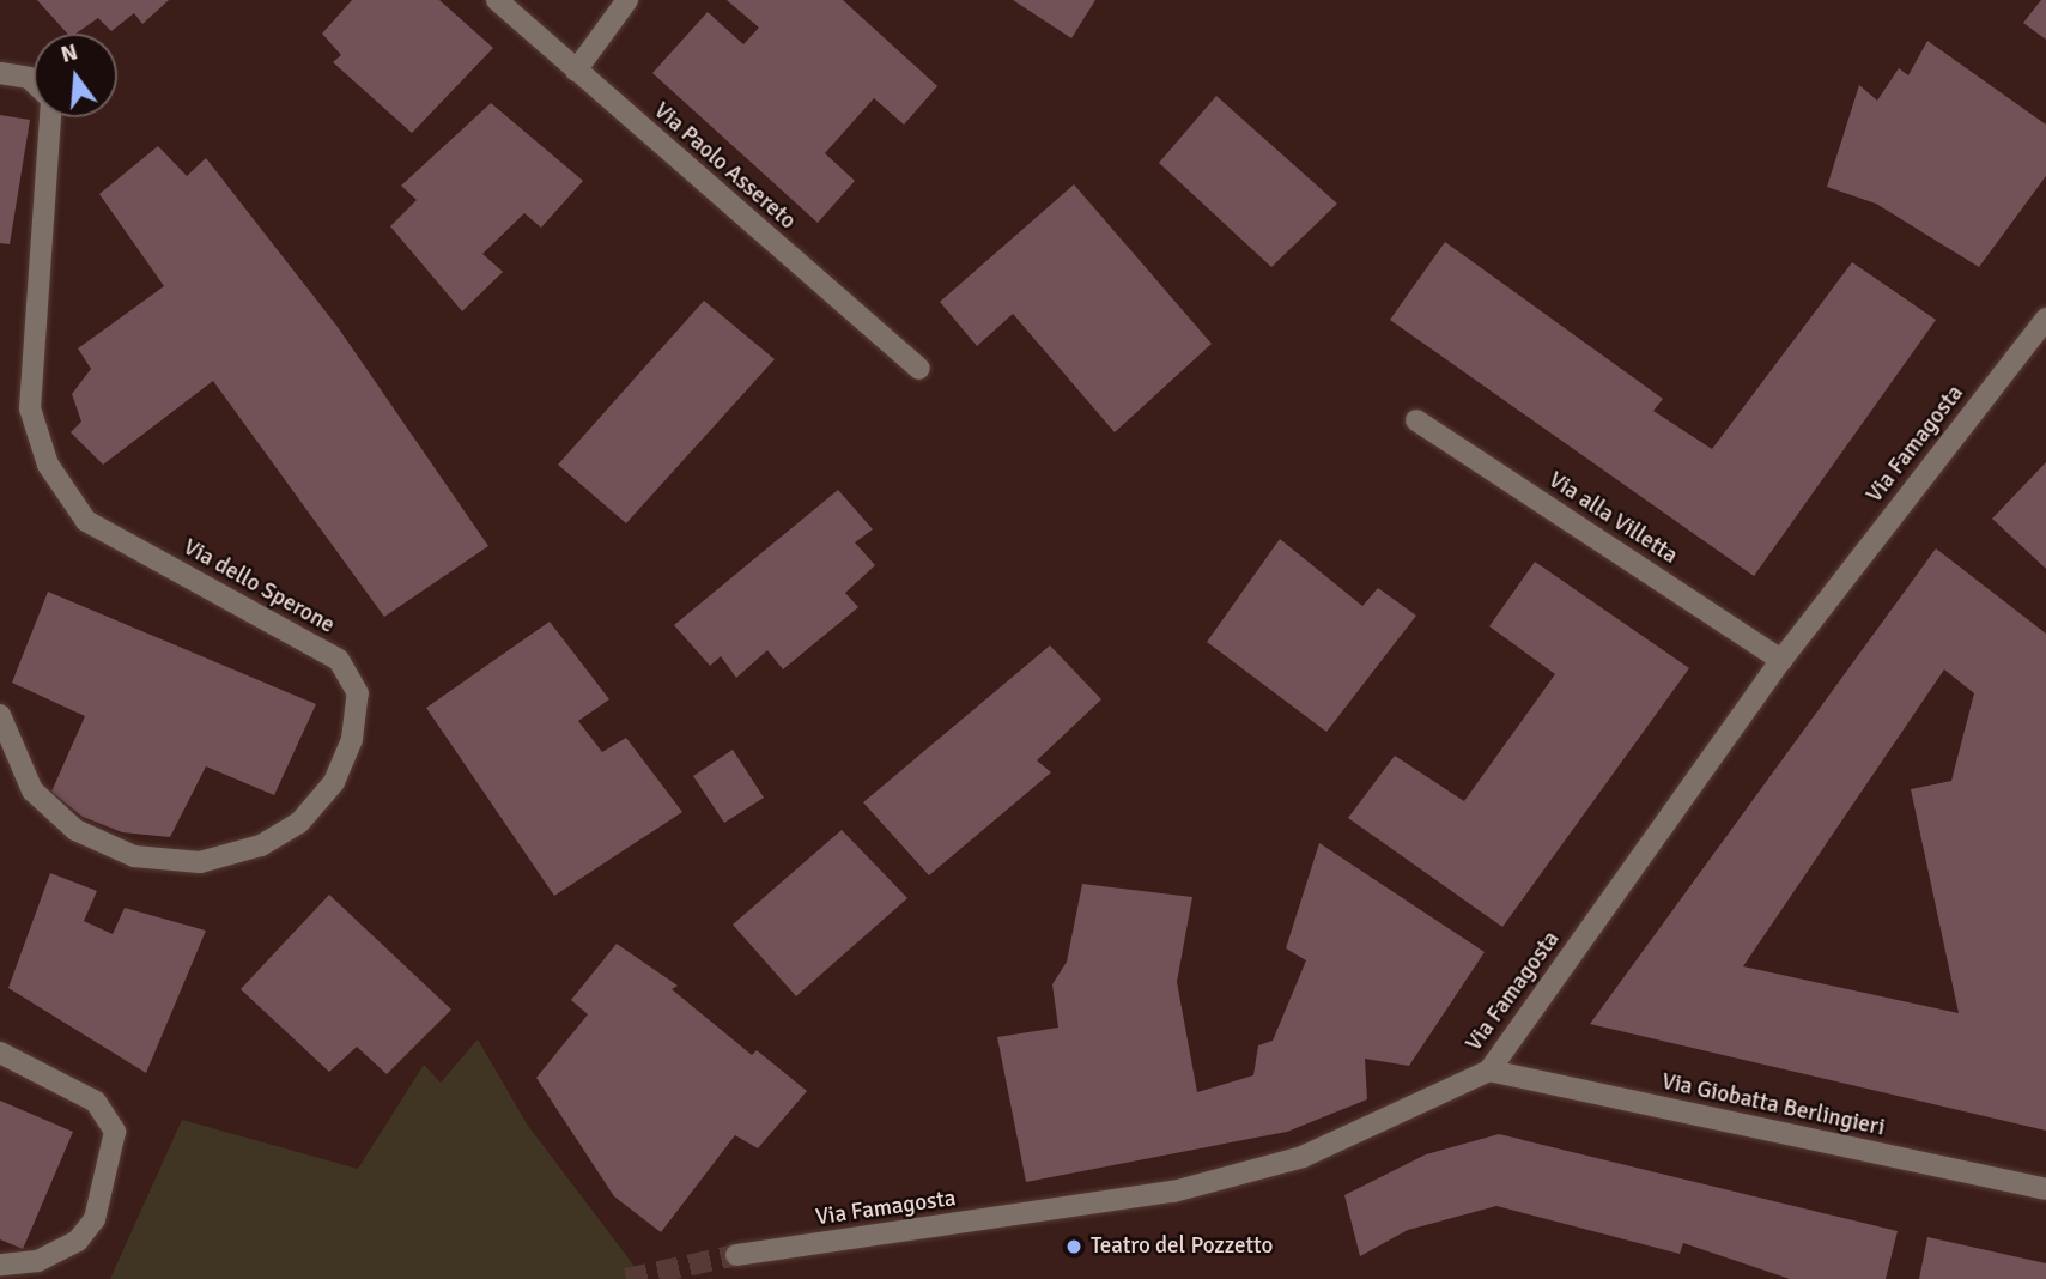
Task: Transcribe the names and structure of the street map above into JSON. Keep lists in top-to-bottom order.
{
  "streets": {
    "street": [
      "Via Paolo Assereto",
      "Via Famagosta",
      "Via alla Villetta",
      "Via dello Sperone",
      "Via Giobatta Berlingieri"
    ]
  },
  "crossings": [
    ["Via Famagosta", "Via alla Villetta"],
    ["Via Famagosta", "Via Giobatta Berlingieri"]
  ],
  "places": ["Teatro del Pozzetto"],
  "north": "top"
}
